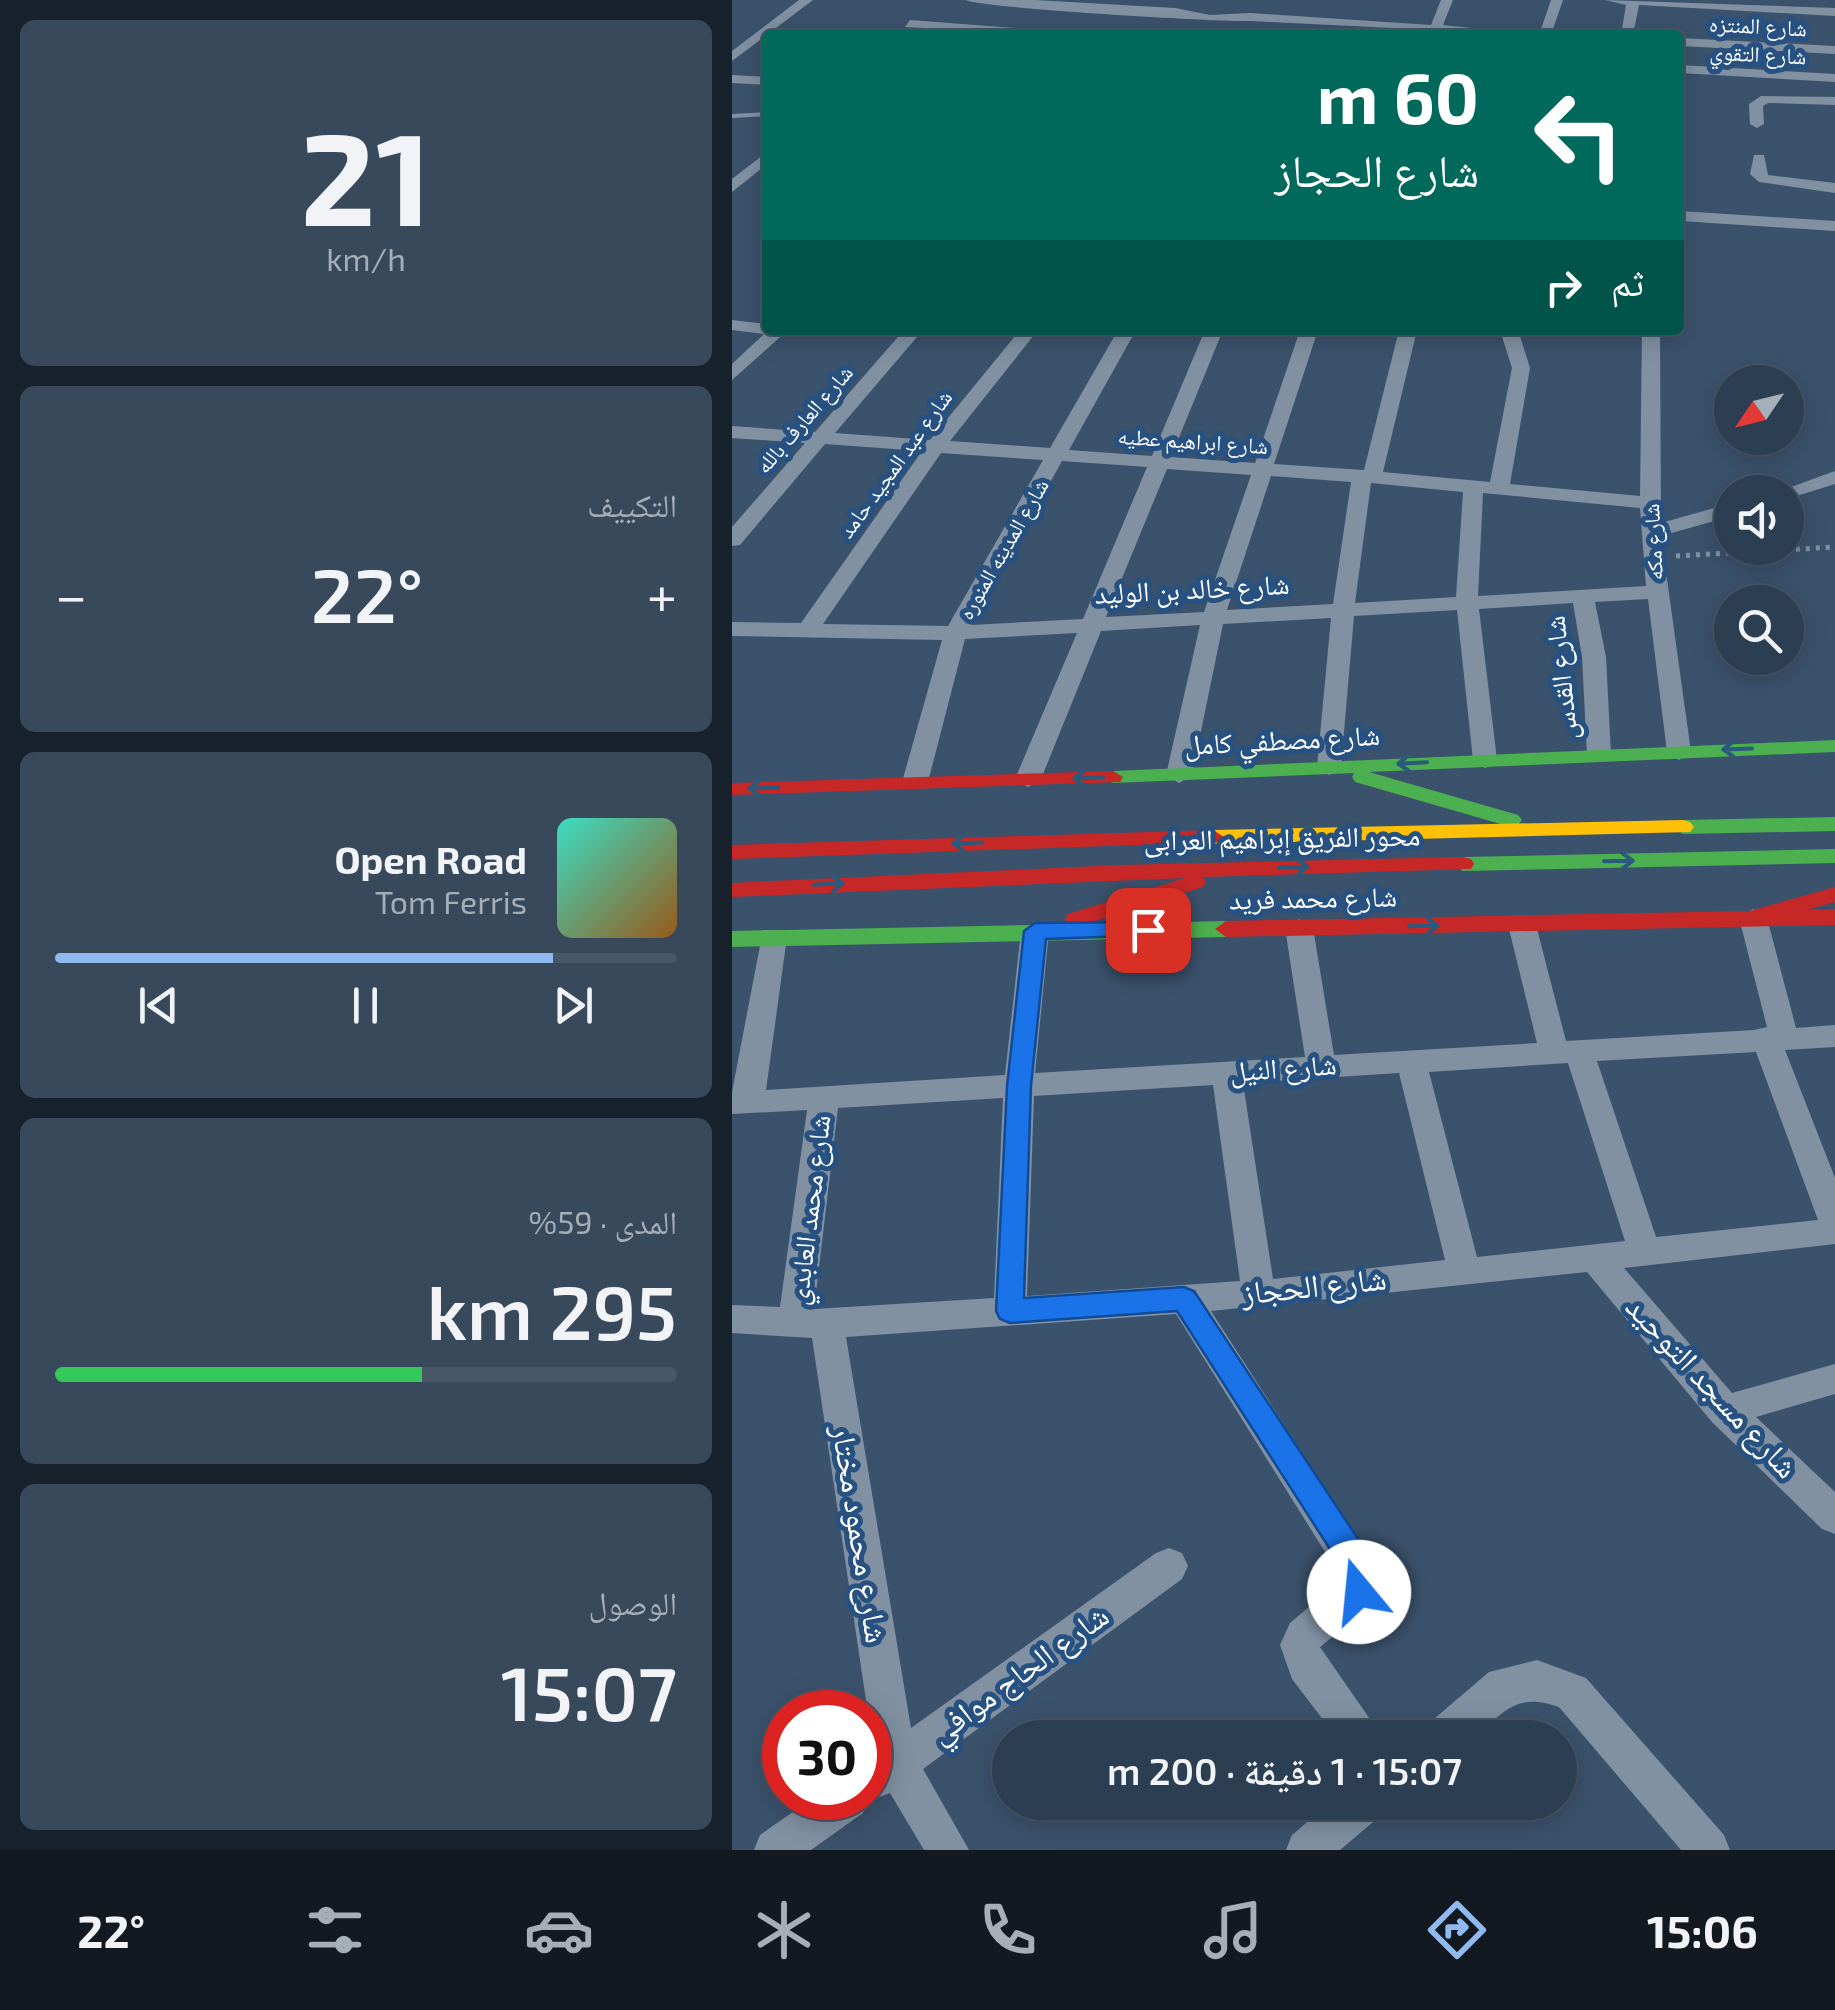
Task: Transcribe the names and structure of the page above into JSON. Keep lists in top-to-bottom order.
{
  "streets": {
    "main road": ["شارع مصطفي كامل", "محور الفريق إبراهيم العرابى", "شارع محمد فريد"],
    "street": [
      "شارع المنتزه",
      "شارع التقوي",
      "شارع العارف بالله",
      "شارع ابراهيم عطيه",
      "شارع عبد المجيد حامد",
      "شارع مكه",
      "شارع المدينه المنوره",
      "شارع خالد بن الوليد",
      "شارع القدس",
      "شارع النيل",
      "شارع محمد العابدي",
      "شارع الحجاز",
      "شارع مسجد التوحيد",
      "شارع محمود مختار",
      "شارع الحاج موافي"
    ]
  },
  "crossings": [
    ["شارع العارف بالله", "شارع ابراهيم عطيه"],
    ["شارع ابراهيم عطيه", "شارع عبد المجيد حامد"],
    ["شارع ابراهيم عطيه", "شارع مكه"],
    ["شارع ابراهيم عطيه", "شارع المدينه المنوره"],
    ["شارع عبد المجيد حامد", "شارع خالد بن الوليد"],
    ["شارع مكه", "شارع خالد بن الوليد"],
    ["شارع مكه", "شارع مصطفي كامل"],
    ["شارع المدينه المنوره", "شارع خالد بن الوليد"],
    ["شارع المدينه المنوره", "شارع مصطفي كامل"],
    ["شارع خالد بن الوليد", "شارع القدس"],
    ["شارع القدس", "شارع مصطفي كامل"],
    ["شارع النيل", "شارع محمد العابدي"],
    ["شارع محمد العابدي", "شارع الحجاز"],
    ["شارع محمد العابدي", "شارع محمود مختار"],
    ["شارع الحجاز", "شارع مسجد التوحيد"],
    ["شارع الحجاز", "شارع محمود مختار"]
  ],
  "north": "bottom left",
  "page": {
    "tile": [
      ["21", "km/h"],
      "التكييف",
      ["المدى · 59%", "295 km"],
      ["الوصول", "15:07"]
    ],
    "turn": ["60 m", "شارع الحجاز"],
    "then": "ثم",
    "heat": ["−", "22°", "+"],
    "song": ["Open Road", "Tom Ferris"],
    "limit": "30",
    "trip": "15:07 · 1 دقيقة · 200 m",
    "tabs": ["15:06", "22°"]
  }
}
